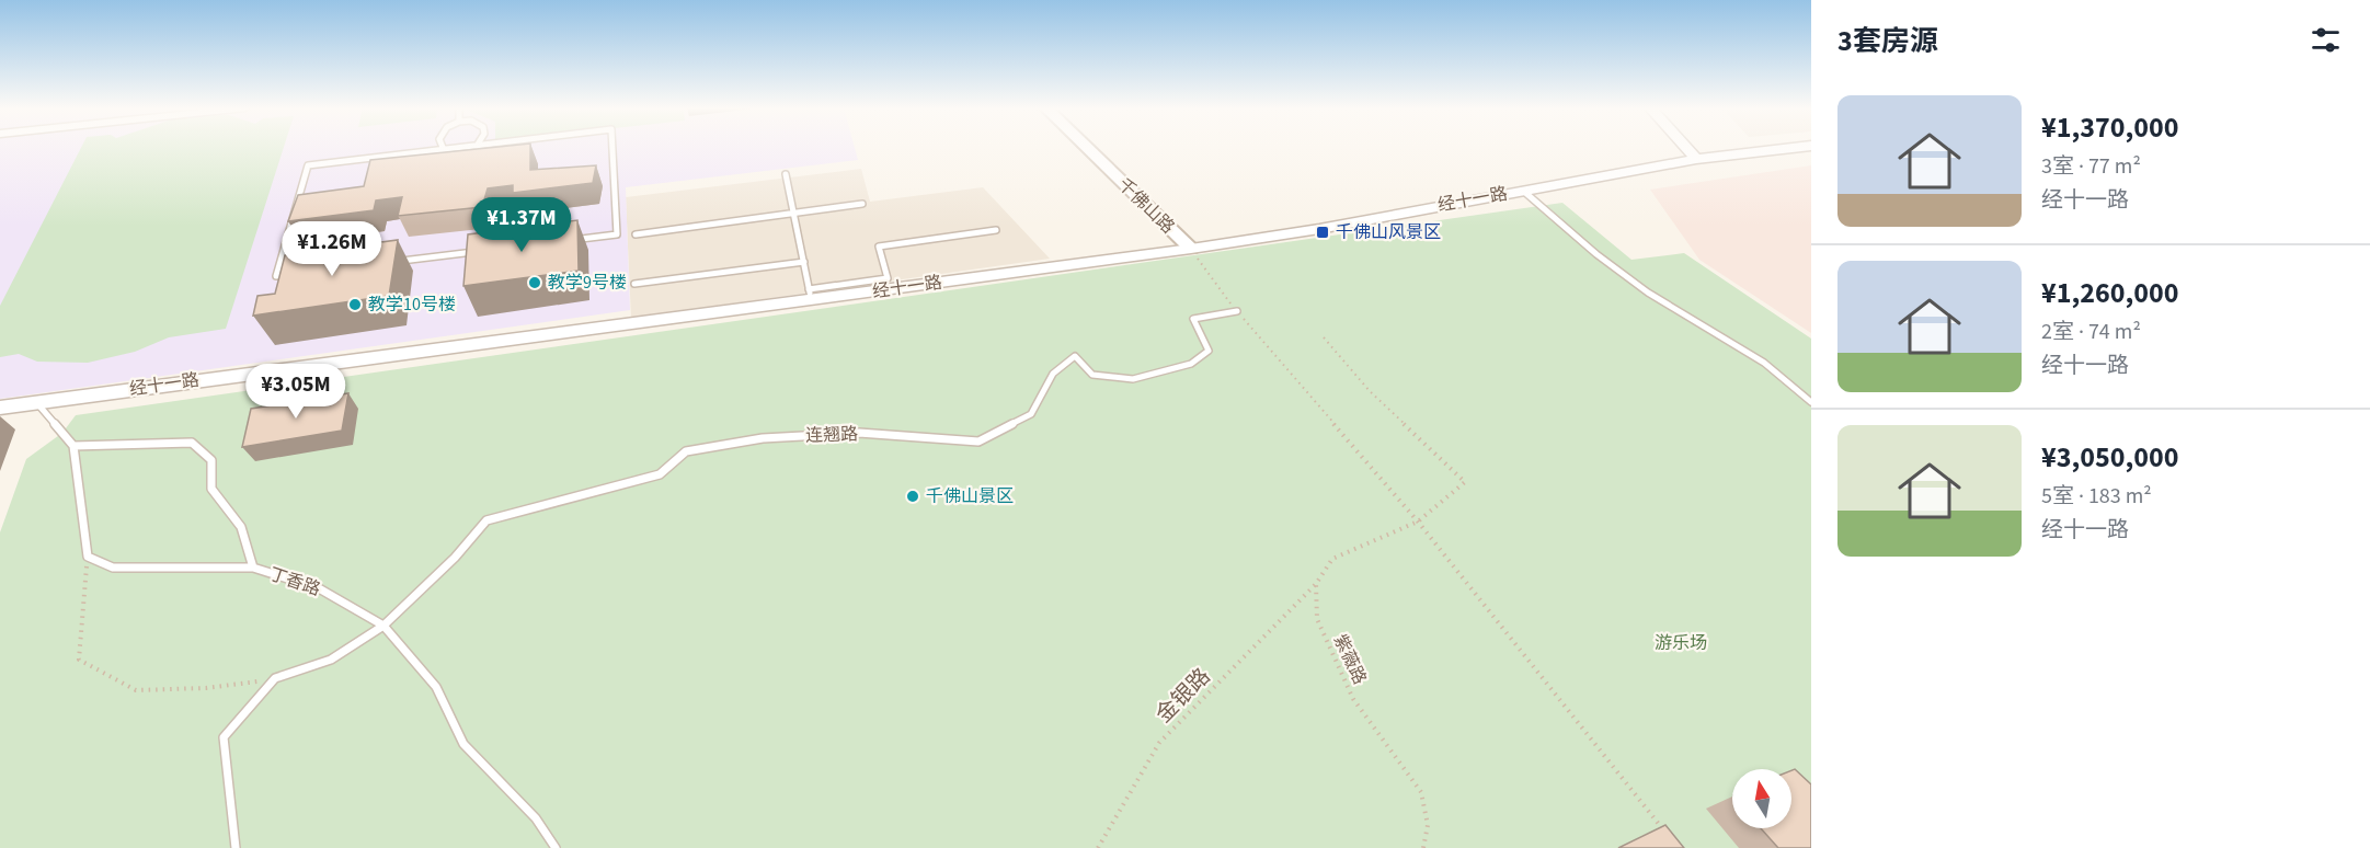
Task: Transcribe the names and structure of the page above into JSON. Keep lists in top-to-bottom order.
{
  "streets": {
    "main road": ["千佛山路"],
    "street": ["经十一路"],
    "lane": ["连翘路", "丁香路"],
    "path": ["紫薇路", "金银路"]
  },
  "crossings": [
    ["经十一路", "千佛山路"],
    ["连翘路", "丁香路"],
    ["紫薇路", "金银路"]
  ],
  "parks": ["游乐场"],
  "places": {
    "transit": ["千佛山风景区"],
    "other": ["教学9号楼", "教学10号楼", "千佛山景区"]
  },
  "north": "top",
  "page": {
    "heading": "3套房源",
    "list": [
      {
        "name": "¥1,370,000",
        "note": "3室 · 77 m² · 经十一路"
      },
      {
        "name": "¥1,260,000",
        "note": "2室 · 74 m² · 经十一路"
      },
      {
        "name": "¥3,050,000",
        "note": "5室 · 183 m² · 经十一路"
      }
    ],
    "price": ["¥1.37M", "¥1.26M", "¥3.05M"]
  }
}
